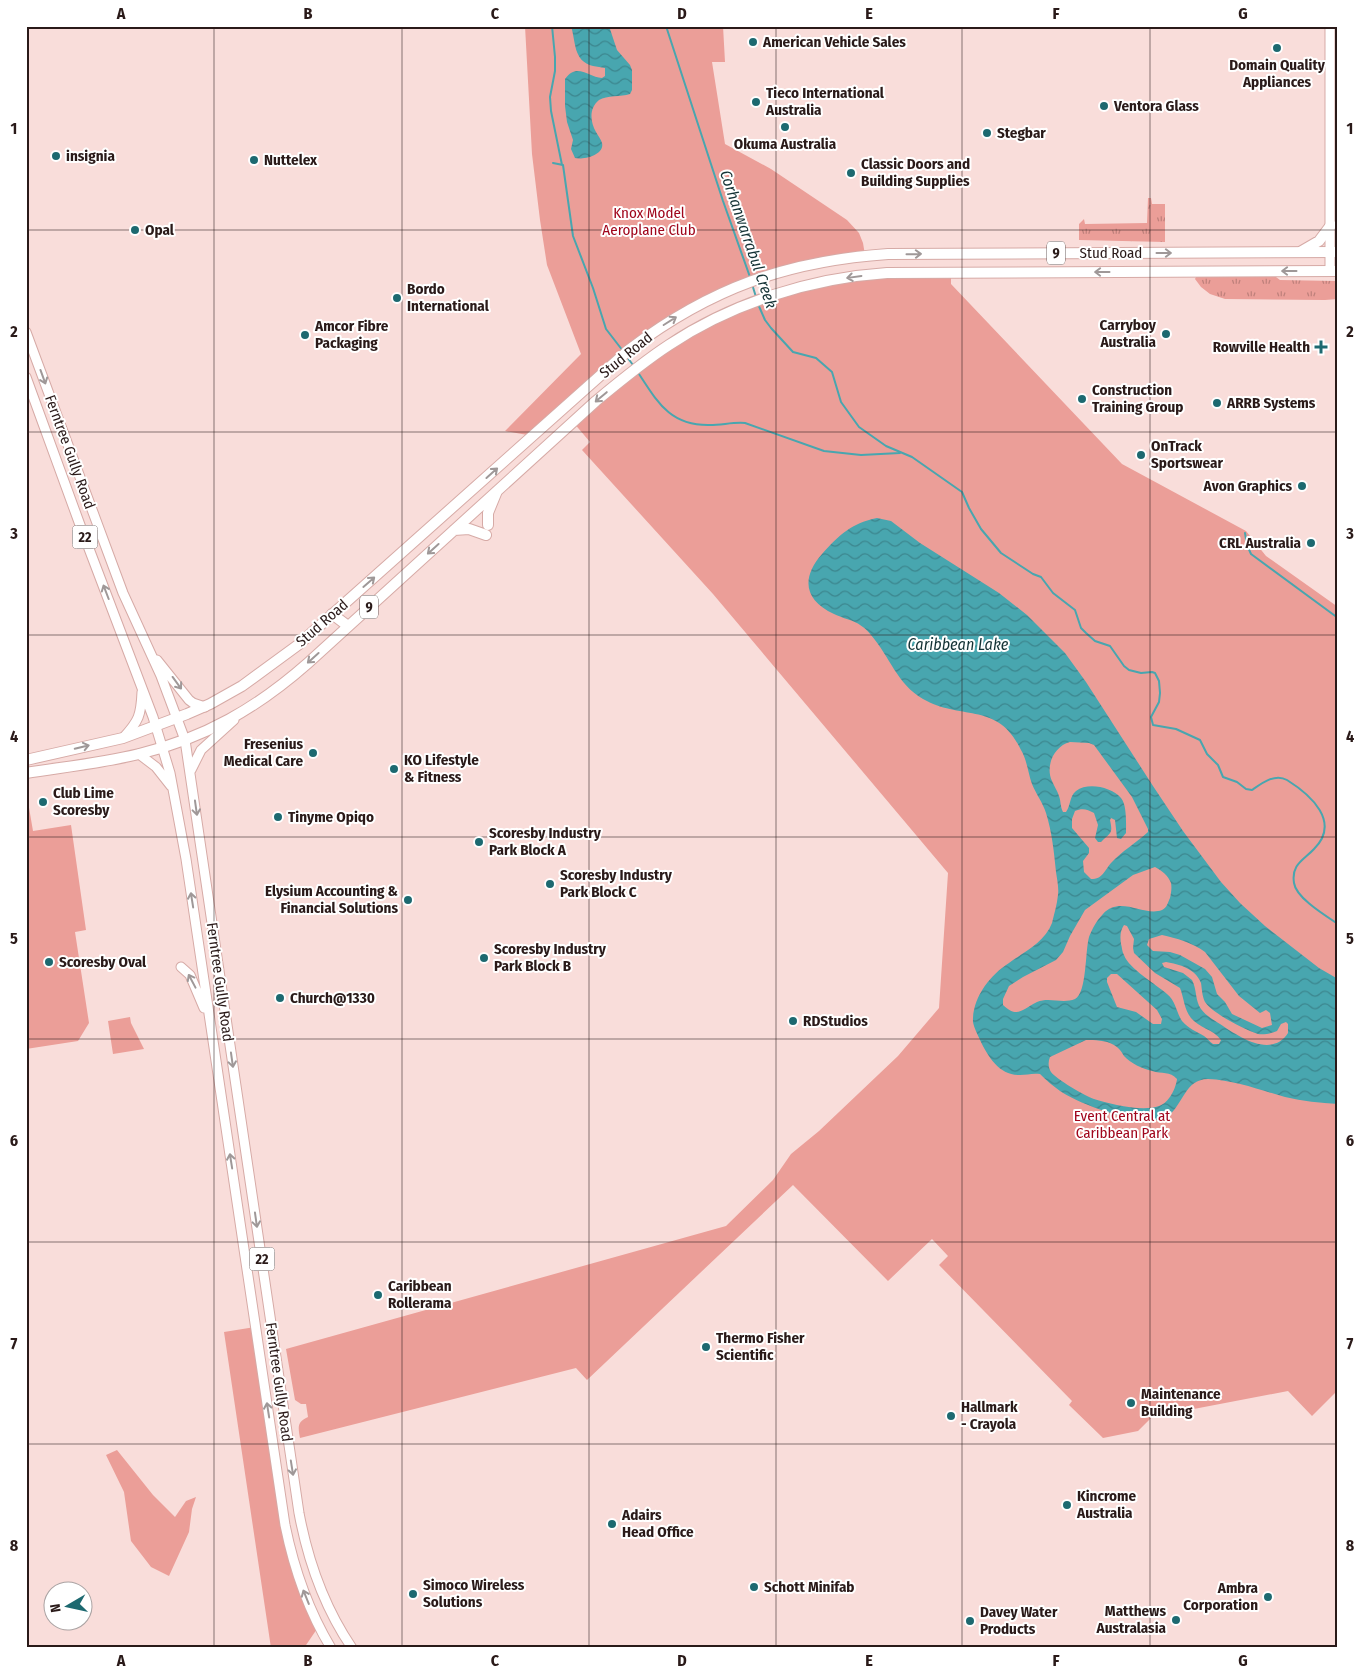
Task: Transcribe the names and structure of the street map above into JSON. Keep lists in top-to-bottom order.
{
  "streets": {
    "highway": ["9", "Stud Road"],
    "main road": ["Ferntree Gully Road", "22"]
  },
  "crossings": [
    ["Stud Road", "Ferntree Gully Road"]
  ],
  "water": ["Corhanwarrabul Creek", "Caribbean Lake"],
  "parks": ["Knox Model Aeroplane Club", "Event Central at Caribbean Park"],
  "places": {
    "other": [
      "American Vehicle Sales",
      "Domain Quality Appliances",
      "Tieco International Australia",
      "Ventora Glass",
      "Okuma Australia",
      "Stegbar",
      "insignia",
      "Nuttelex",
      "Classic Doors and Building Supplies",
      "Opal",
      "Bordo International",
      "Carryboy Australia",
      "Amcor Fibre Packaging",
      "Construction Training Group",
      "ARRB Systems",
      "OnTrack Sportswear",
      "Avon Graphics",
      "CRL Australia",
      "Fresenius Medical Care",
      "KO Lifestyle & Fitness",
      "Club Lime Scoresby",
      "Tinyme Opiqo",
      "Scoresby Industry Park Block A",
      "Scoresby Industry Park Block C",
      "Elysium Accounting & Financial Solutions",
      "Scoresby Industry Park Block B",
      "Scoresby Oval",
      "Church@1330",
      "RDStudios",
      "Caribbean Rollerama",
      "Thermo Fisher Scientific",
      "Maintenance Building",
      "Hallmark - Crayola",
      "Kincrome Australia",
      "Adairs Head Office",
      "Schott Minifab",
      "Simoco Wireless Solutions",
      "Ambra Corporation",
      "Matthews Australasia",
      "Davey Water Products"
    ],
    "health": ["Rowville Health"]
  },
  "north": "left",
  "grid": {
    "columns": [
      "A",
      "B",
      "C",
      "D",
      "E",
      "F",
      "G"
    ],
    "rows": [
      "1",
      "2",
      "3",
      "4",
      "5",
      "6",
      "7",
      "8"
    ]
  }
}
